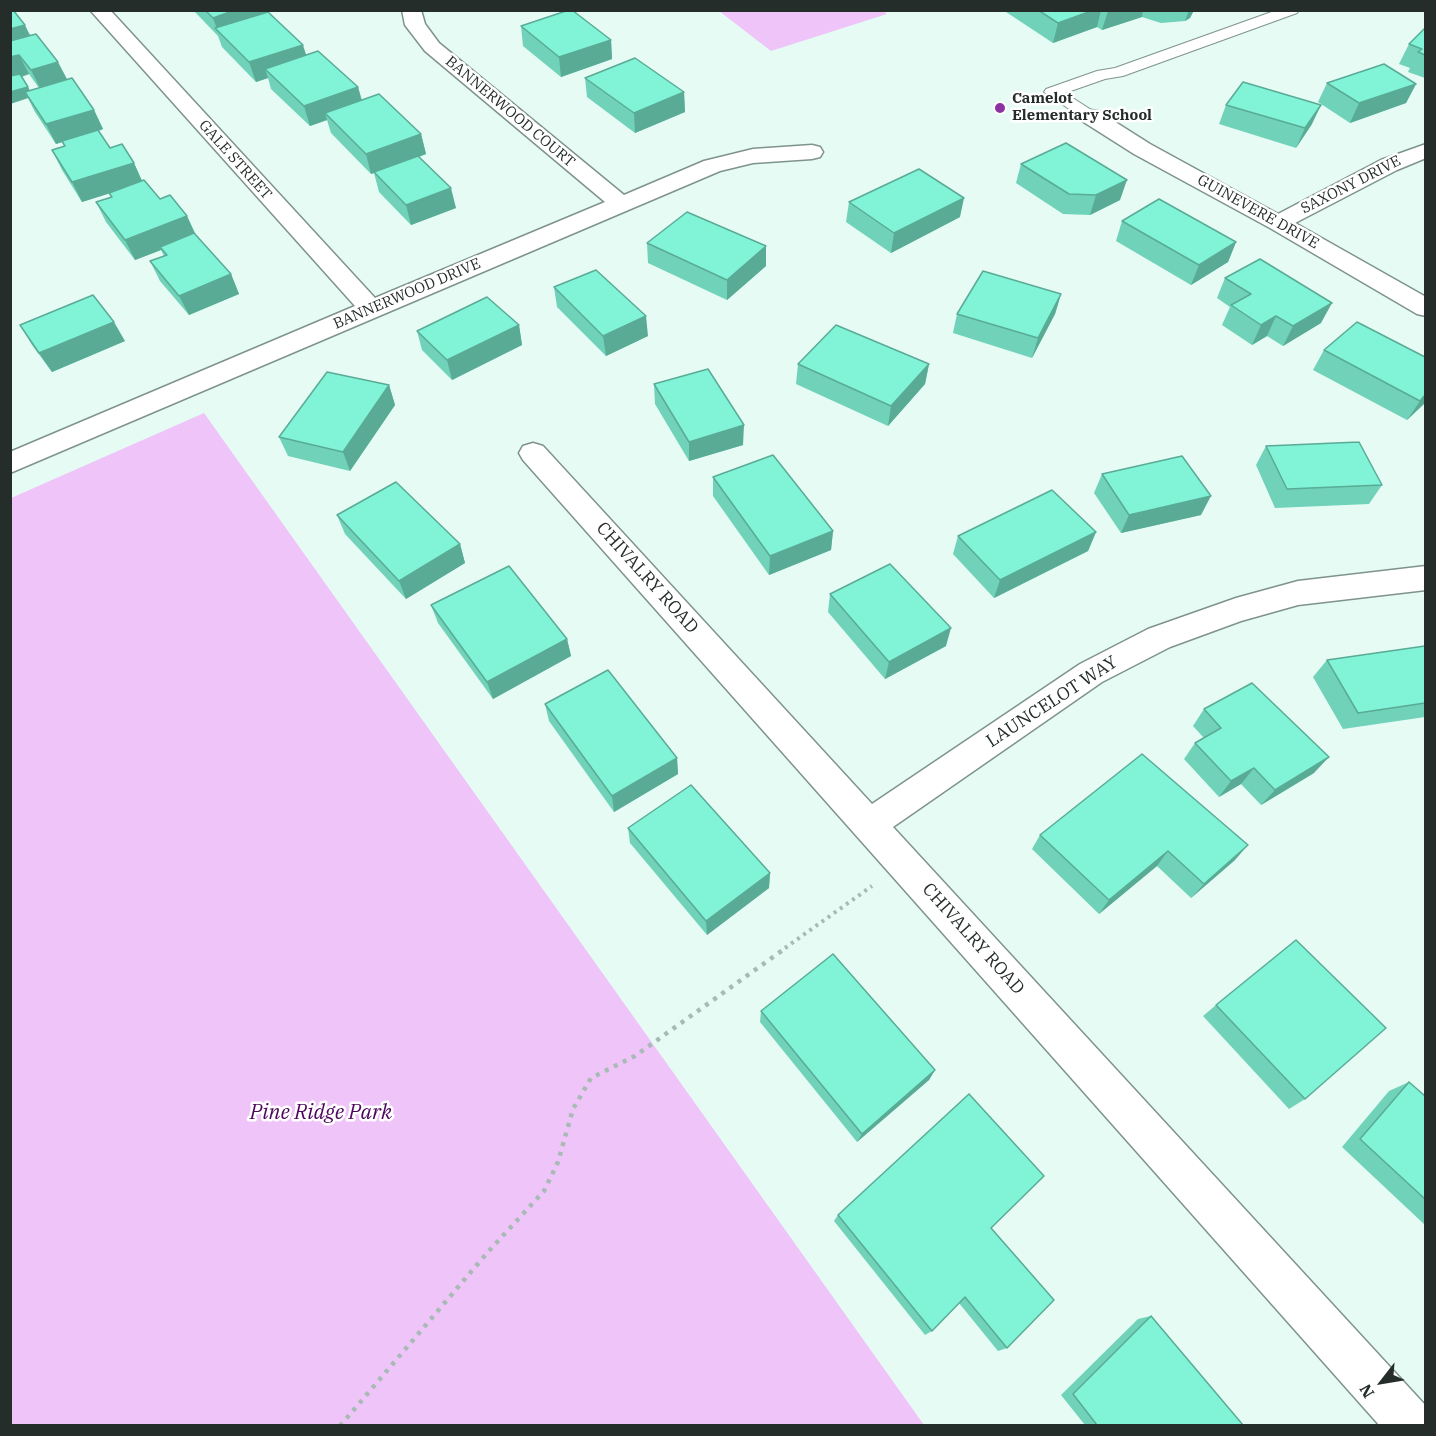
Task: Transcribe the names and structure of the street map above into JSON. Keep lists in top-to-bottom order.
{
  "streets": {
    "street": [
      "BANNERWOOD COURT",
      "GALE STREET",
      "SAXONY DRIVE",
      "GUINEVERE DRIVE",
      "BANNERWOOD DRIVE",
      "CHIVALRY ROAD",
      "LAUNCELOT WAY"
    ]
  },
  "crossings": [
    ["BANNERWOOD COURT", "BANNERWOOD DRIVE"],
    ["GALE STREET", "BANNERWOOD DRIVE"],
    ["SAXONY DRIVE", "GUINEVERE DRIVE"],
    ["CHIVALRY ROAD", "LAUNCELOT WAY"]
  ],
  "parks": ["Pine Ridge Park"],
  "places": ["Camelot Elementary School"],
  "north": "bottom left"
}
